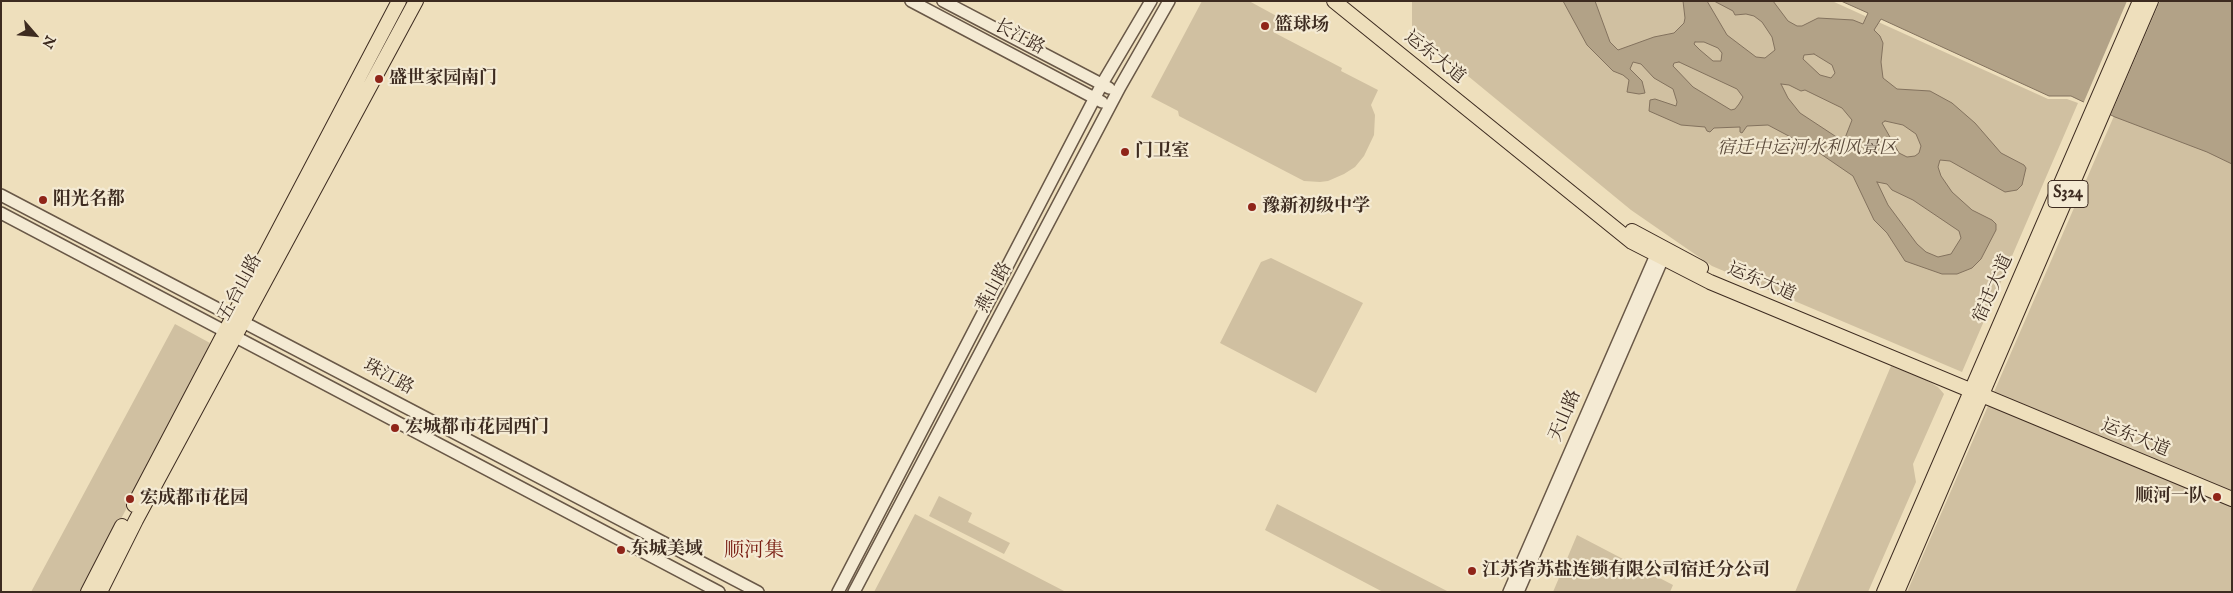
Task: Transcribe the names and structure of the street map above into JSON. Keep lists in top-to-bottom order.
{
  "streets": {
    "main road": [
      "运东大道",
      "S324",
      "五台山路",
      "宿迁大道"
    ],
    "street": [
      "长江路",
      "燕山路",
      "珠江路",
      "天山路"
    ]
  },
  "crossings": [
    ["长江路", "燕山路"],
    ["运东大道", "宿迁大道"],
    ["运东大道", "天山路"],
    ["五台山路", "珠江路"]
  ],
  "districts": ["顺河集"],
  "parks": ["宿迁中运河水利风景区"],
  "places": [
    "篮球场",
    "盛世家园南门",
    "门卫室",
    "阳光名都",
    "豫新初级中学",
    "宏城都市花园西门",
    "顺河一队",
    "宏成都市花园",
    "东城美域",
    "江苏省苏盐连锁有限公司宿迁分公司"
  ],
  "north": "bottom right"
}
